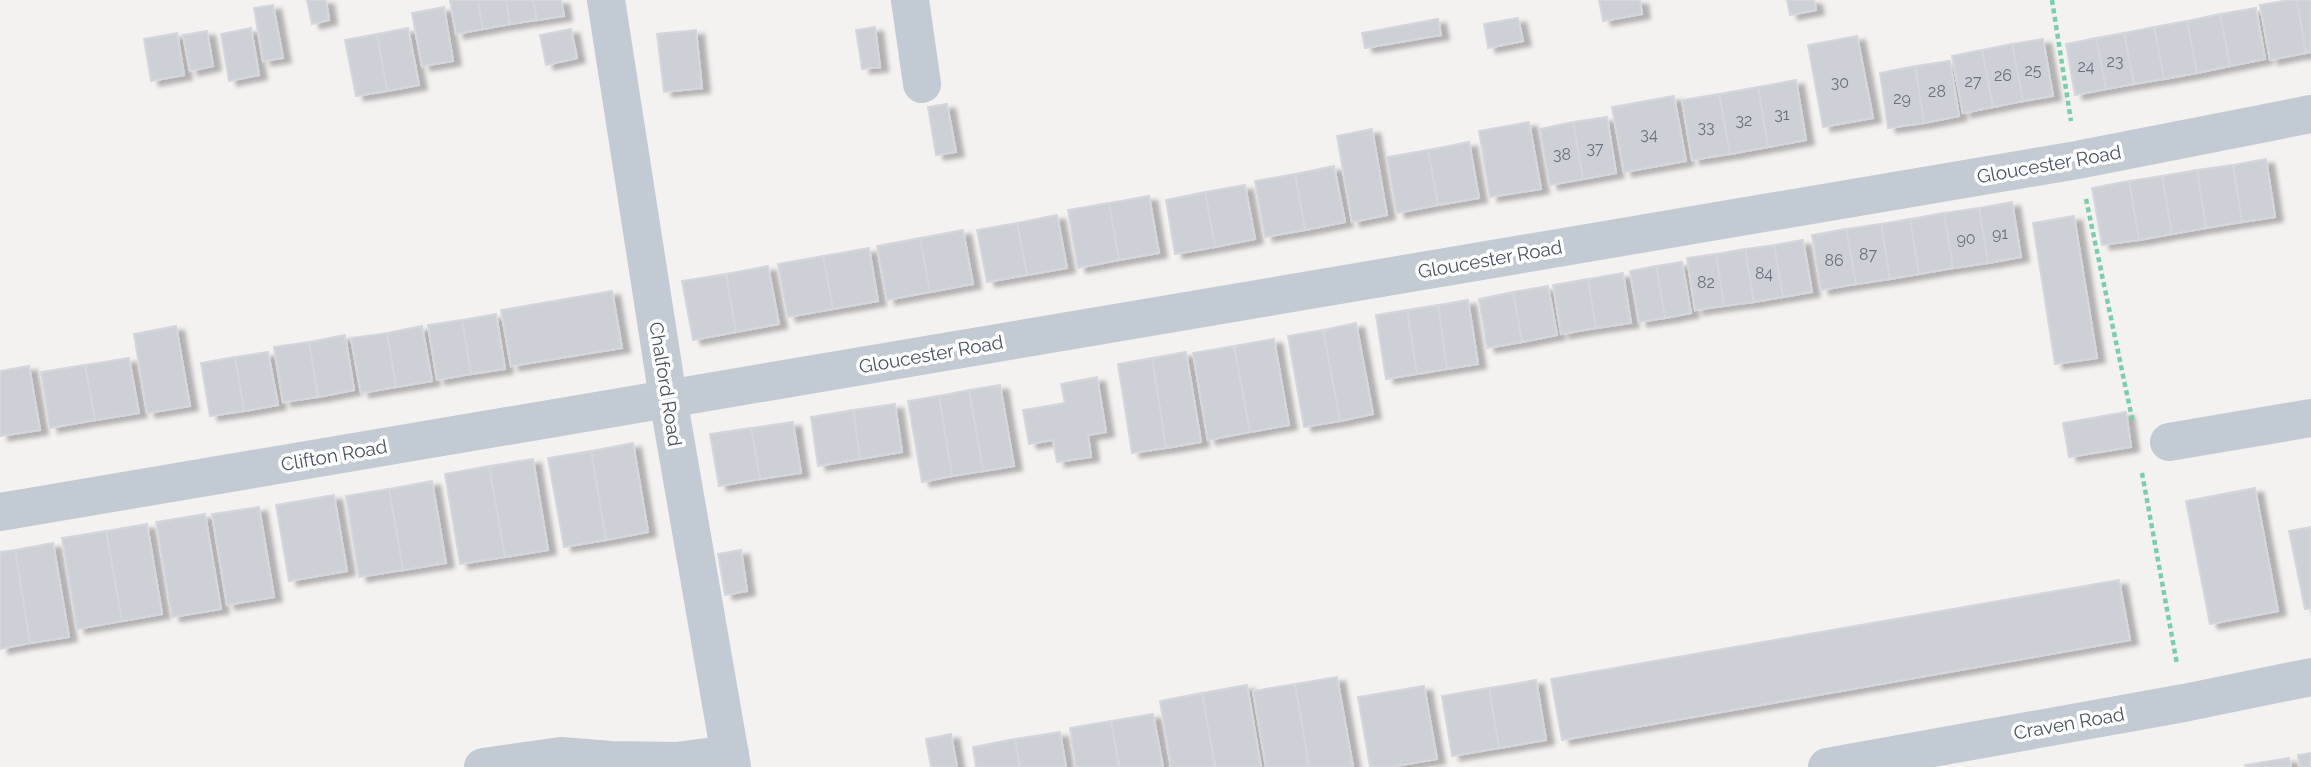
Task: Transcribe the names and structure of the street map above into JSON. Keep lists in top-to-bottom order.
{
  "streets": {
    "street": [
      "Gloucester Road",
      "Chalford Road",
      "Clifton Road",
      "Craven Road"
    ]
  },
  "crossings": [
    ["Gloucester Road", "Chalford Road"],
    ["Gloucester Road", "Clifton Road"],
    ["Chalford Road", "Clifton Road"]
  ],
  "house_numbers": [
    "23",
    "24",
    "25",
    "26",
    "27",
    "30",
    "28",
    "29",
    "31",
    "32",
    "33",
    "34",
    "37",
    "38",
    "91",
    "90",
    "87",
    "86",
    "84",
    "82"
  ]
}
